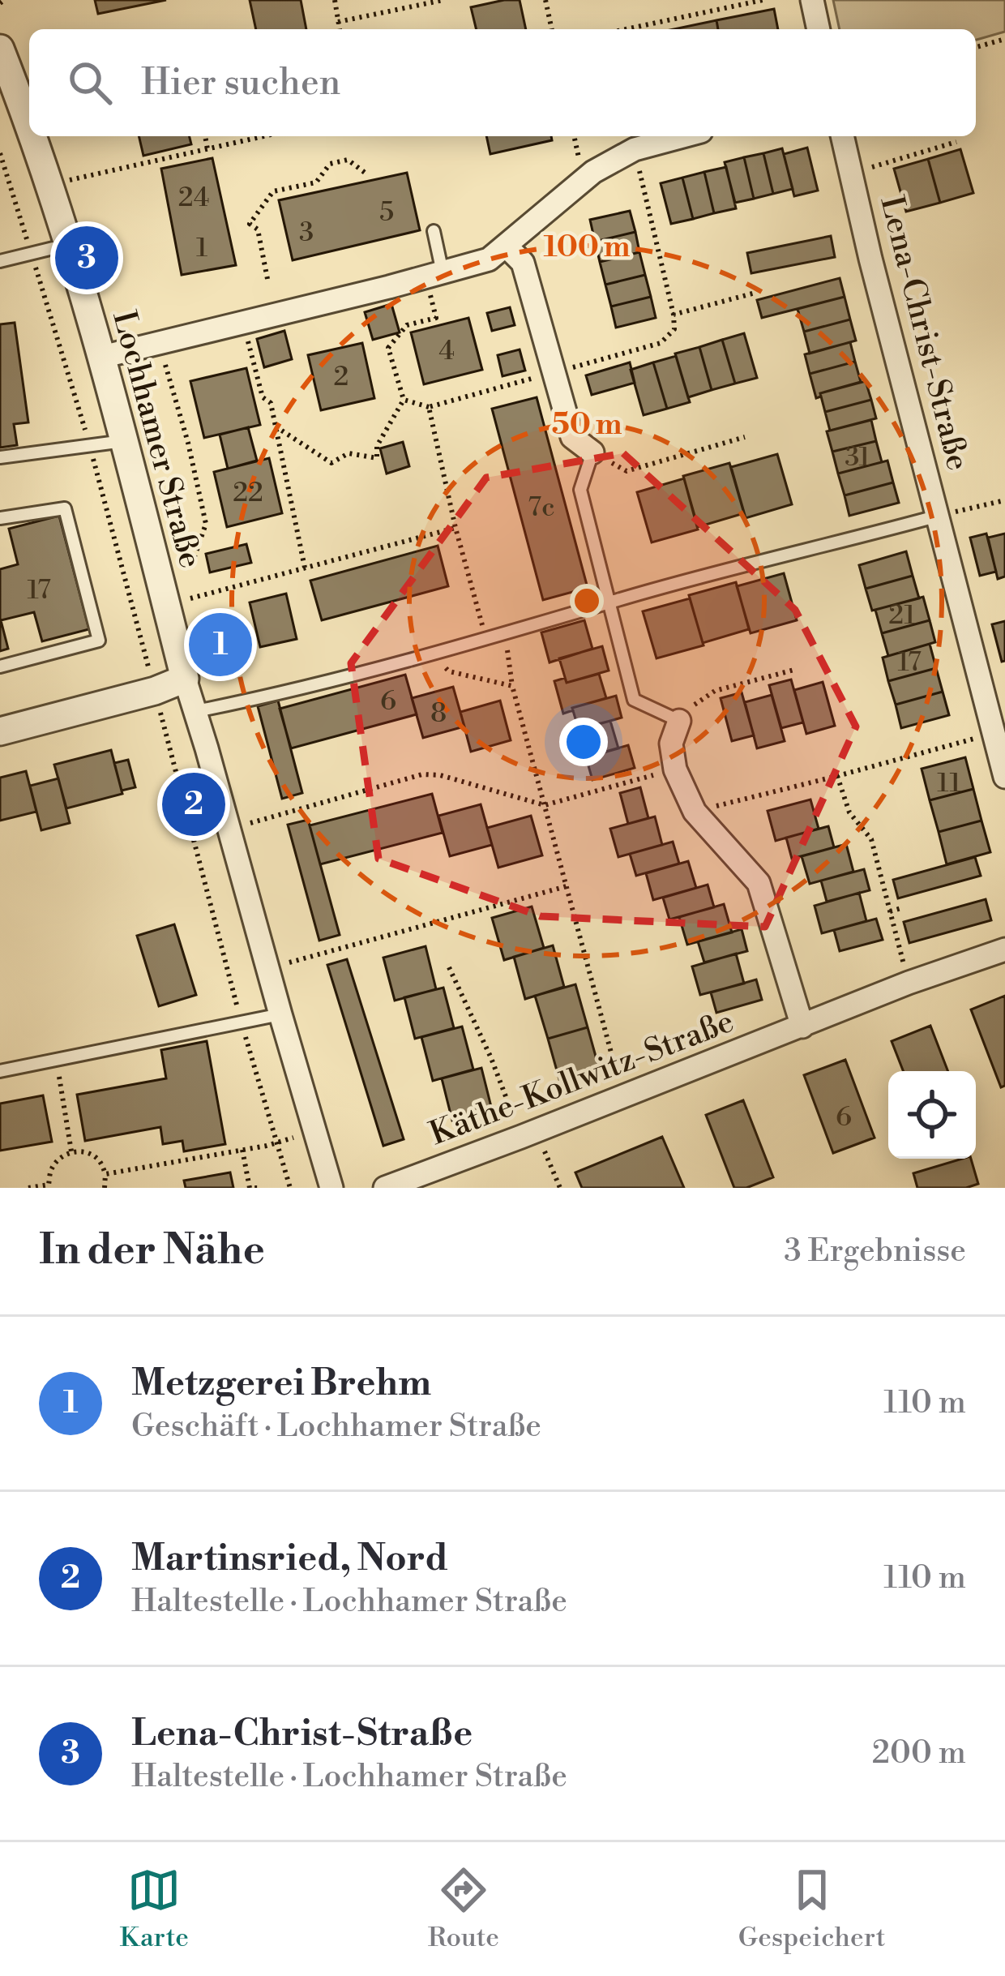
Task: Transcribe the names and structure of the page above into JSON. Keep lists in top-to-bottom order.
{
  "streets": {
    "street": ["Lena-Christ-Straße", "Lochhamer Straße", "Käthe-Kollwitz-Straße"]
  },
  "house_numbers": [
    "24",
    "5",
    "3",
    "1",
    "4",
    "2",
    "31",
    "22",
    "7c",
    "17",
    "21",
    "17",
    "6",
    "8",
    "11",
    "6"
  ],
  "page": {
    "search": "Hier suchen",
    "pins": ["3", "1", "2"],
    "heading": ["In der Nähe", "3 Ergebnisse"],
    "list": [
      {
        "mark": "1",
        "name": "Metzgerei Brehm",
        "note": "Geschäft · Lochhamer Straße",
        "value": "110 m"
      },
      {
        "mark": "2",
        "name": "Martinsried, Nord",
        "note": "Haltestelle · Lochhamer Straße",
        "value": "110 m"
      },
      {
        "mark": "3",
        "name": "Lena-Christ-Straße",
        "note": "Haltestelle · Lochhamer Straße",
        "value": "200 m"
      }
    ],
    "nav": ["Karte", "Route", "Gespeichert"]
  },
  "rings": ["100 m", "50 m"]
}
